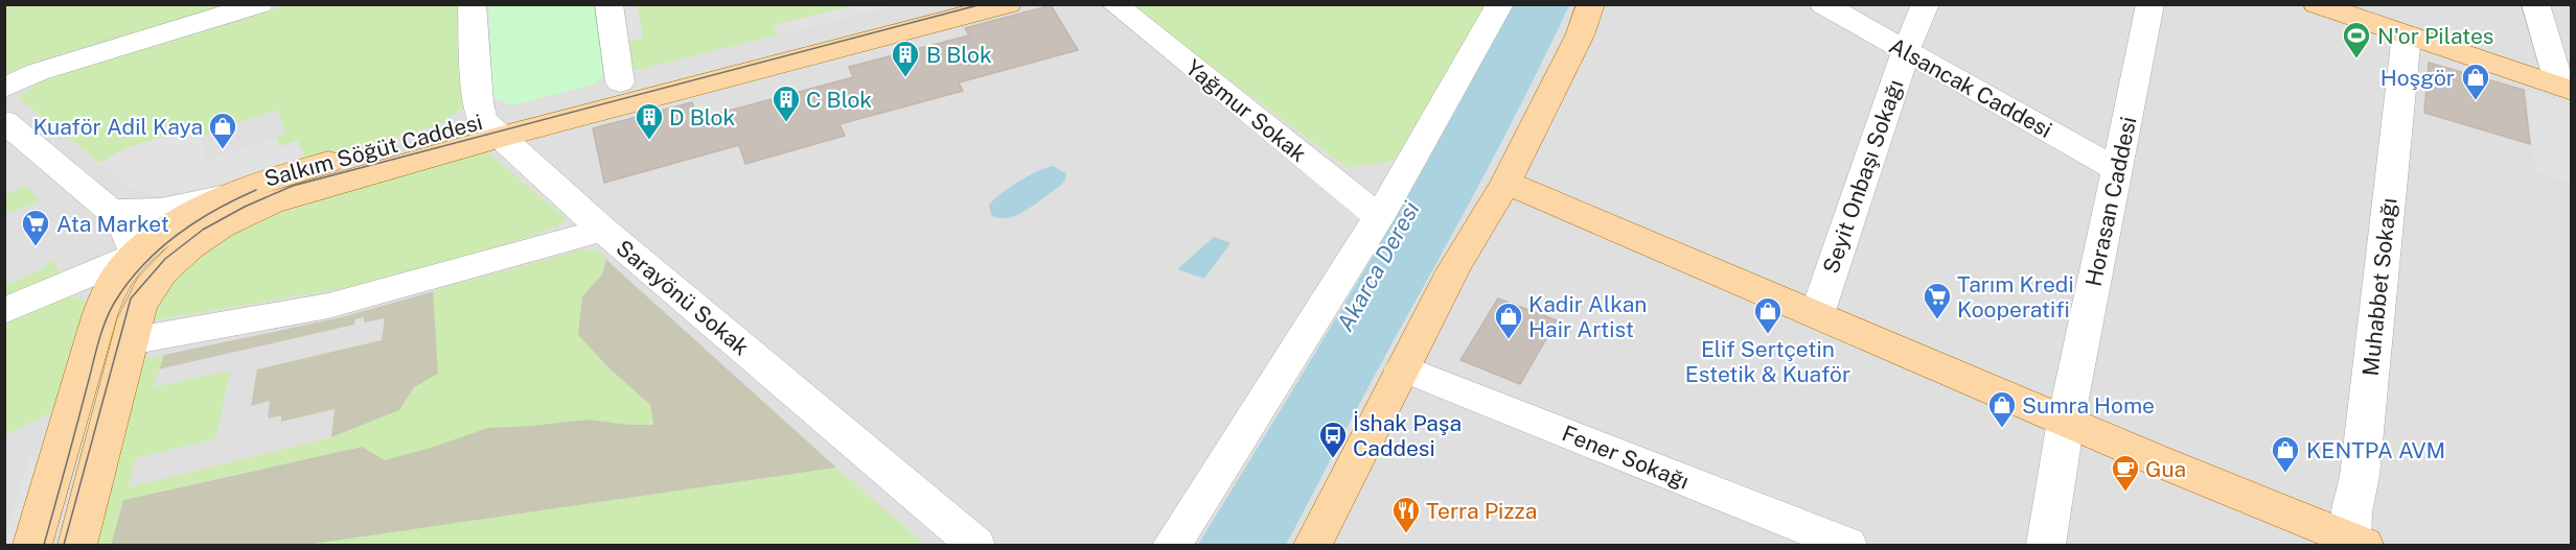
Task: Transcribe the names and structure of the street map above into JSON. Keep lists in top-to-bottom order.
{
  "streets": {
    "main road": ["Salkım Söğüt Caddesi"],
    "street": [
      "Alsancak Caddesi",
      "Yağmur Sokak",
      "Seyit Onbaşı Sokağı",
      "Horasan Caddesi",
      "Muhabbet Sokağı",
      "Sarayönü Sokak",
      "Fener Sokağı"
    ]
  },
  "crossings": [
    ["Alsancak Caddesi", "Seyit Onbaşı Sokağı"],
    ["Alsancak Caddesi", "Horasan Caddesi"],
    ["Salkım Söğüt Caddesi", "Sarayönü Sokak"]
  ],
  "water": ["Akarca Deresi"],
  "places": {
    "sports": ["N'or Pilates"],
    "building": ["B Blok", "C Blok", "D Blok"],
    "shop": [
      "Hoşgör",
      "Kuaför Adil Kaya",
      "Elif Sertçetin Estetik & Kuaför",
      "Kadir Alkan Hair Artist",
      "Sumra Home",
      "KENTPA AVM"
    ],
    "supermarket": ["Ata Market", "Tarım Kredi Kooperatifi"],
    "bus stop": ["İshak Paşa Caddesi"],
    "cafe": ["Gua"],
    "restaurant": ["Terra Pizza"]
  }
}
